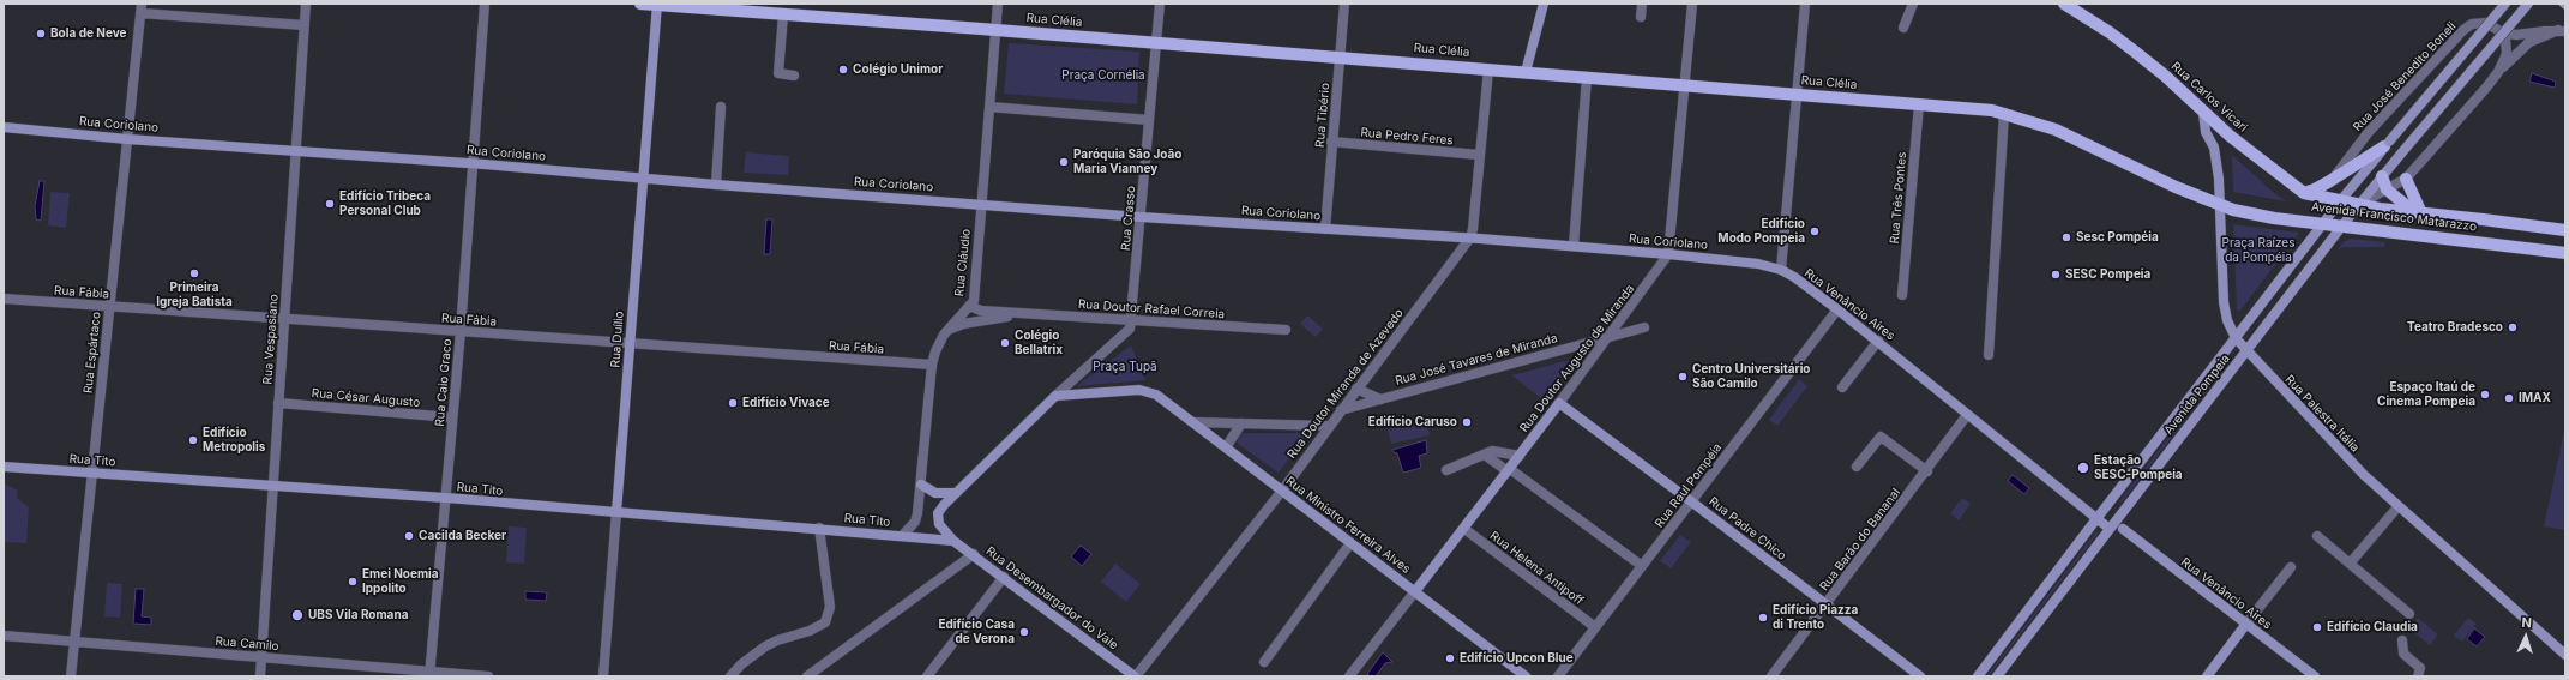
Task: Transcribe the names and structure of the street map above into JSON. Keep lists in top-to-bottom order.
{
  "streets": {
    "main road": ["Rua Clélia", "Rua Carlos Vicari", "Avenida Francisco Matarazzo"],
    "street": [
      "Rua José Benedito Boneli",
      "Rua Tibério",
      "Rua Coriolano",
      "Rua Pedro Feres",
      "Rua Três Pontes",
      "Rua Crasso",
      "Rua Cláudio",
      "Rua Fábia",
      "Rua Venâncio Aires",
      "Rua Doutor Rafael Correia",
      "Rua Vespasiano",
      "Rua Duílio",
      "Rua Espártaco",
      "Rua Doutor Augusto de Miranda",
      "Rua José Tavares de Miranda",
      "Rua Caio Graco",
      "Rua Doutor Miranda de Azevedo",
      "Avenida Pompeia",
      "Rua César Augusto",
      "Rua Palestra Itália",
      "Rua Tito",
      "Rua Raul Pompéia",
      "Rua Ministro Ferreira Alves",
      "Rua Padre Chico",
      "Rua Barão do Bananal",
      "Rua Helena Antipoff",
      "Rua Desembargador do Vale",
      "Rua Camilo"
    ]
  },
  "crossings": [
    ["Rua Clélia", "Rua Tibério"],
    ["Rua Clélia", "Rua Três Pontes"],
    ["Rua Clélia", "Avenida Francisco Matarazzo"],
    ["Rua Clélia", "Rua Crasso"],
    ["Rua Clélia", "Rua Cláudio"],
    ["Rua Clélia", "Rua Duílio"],
    ["Rua Clélia", "Rua Doutor Miranda de Azevedo"],
    ["Rua Clélia", "Rua Palestra Itália"],
    ["Rua Carlos Vicari", "Avenida Francisco Matarazzo"],
    ["Rua Carlos Vicari", "Avenida Pompeia"],
    ["Rua Carlos Vicari", "Rua Palestra Itália"],
    ["Rua Tibério", "Rua Coriolano"],
    ["Rua Tibério", "Rua Pedro Feres"],
    ["Rua Coriolano", "Rua Crasso"],
    ["Rua Coriolano", "Rua Cláudio"],
    ["Rua Coriolano", "Rua Venâncio Aires"],
    ["Rua Coriolano", "Rua Vespasiano"],
    ["Rua Coriolano", "Rua Duílio"],
    ["Rua Coriolano", "Rua Espártaco"],
    ["Rua Coriolano", "Rua Doutor Augusto de Miranda"],
    ["Rua Coriolano", "Rua Caio Graco"],
    ["Rua Coriolano", "Rua Doutor Miranda de Azevedo"],
    ["Rua Pedro Feres", "Rua Doutor Miranda de Azevedo"],
    ["Avenida Francisco Matarazzo", "Avenida Pompeia"],
    ["Avenida Francisco Matarazzo", "Rua Palestra Itália"],
    ["Rua Crasso", "Rua Doutor Rafael Correia"],
    ["Rua Cláudio", "Rua Fábia"],
    ["Rua Cláudio", "Rua Doutor Rafael Correia"],
    ["Rua Cláudio", "Rua Tito"],
    ["Rua Fábia", "Rua Vespasiano"],
    ["Rua Fábia", "Rua Duílio"],
    ["Rua Fábia", "Rua Espártaco"],
    ["Rua Fábia", "Rua Caio Graco"],
    ["Rua Venâncio Aires", "Avenida Pompeia"],
    ["Rua Venâncio Aires", "Rua Raul Pompéia"],
    ["Rua Venâncio Aires", "Rua Barão do Bananal"],
    ["Rua Vespasiano", "Rua César Augusto"],
    ["Rua Vespasiano", "Rua Tito"],
    ["Rua Vespasiano", "Rua Camilo"],
    ["Rua Duílio", "Rua Tito"],
    ["Rua Espártaco", "Rua Tito"],
    ["Rua Espártaco", "Rua Camilo"],
    ["Rua Doutor Augusto de Miranda", "Rua José Tavares de Miranda"],
    ["Rua Doutor Augusto de Miranda", "Rua Ministro Ferreira Alves"],
    ["Rua Doutor Augusto de Miranda", "Rua Padre Chico"],
    ["Rua Doutor Augusto de Miranda", "Rua Helena Antipoff"],
    ["Rua José Tavares de Miranda", "Rua Doutor Miranda de Azevedo"],
    ["Rua Caio Graco", "Rua César Augusto"],
    ["Rua Caio Graco", "Rua Tito"],
    ["Rua Caio Graco", "Rua Camilo"],
    ["Rua Doutor Miranda de Azevedo", "Rua Ministro Ferreira Alves"],
    ["Rua Doutor Miranda de Azevedo", "Rua Desembargador do Vale"],
    ["Avenida Pompeia", "Rua Palestra Itália"],
    ["Rua Tito", "Rua Desembargador do Vale"],
    ["Rua Raul Pompéia", "Rua Padre Chico"],
    ["Rua Raul Pompéia", "Rua Helena Antipoff"],
    ["Rua Padre Chico", "Rua Barão do Bananal"]
  ],
  "parks": ["Praça Cornélia", "Praça Raízes da Pompéia", "Praça Tupã"],
  "places": [
    "Bola de Neve",
    "Colégio Unimor",
    "Paróquia São João Maria Vianney",
    "Edifício Tribeca Personal Club",
    "Edifício Modo Pompeia",
    "Sesc Pompéia",
    "Primeira Igreja Batista",
    "SESC Pompeia",
    "Teatro Bradesco",
    "Colégio Bellatrix",
    "Centro Universitário São Camilo",
    "Espaço Itaú de Cinema Pompeia",
    "IMAX",
    "Edifício Vivace",
    "Edifício Caruso",
    "Edifício Metropolis",
    "Estação SESC-Pompeia",
    "Cacilda Becker",
    "Emei Noemia Ippolito",
    "UBS Vila Romana",
    "Edifício Piazza di Trento",
    "Edifício Claudia",
    "Edifício Casa de Verona",
    "Edifício Upcon Blue"
  ],
  "north": "top"
}
